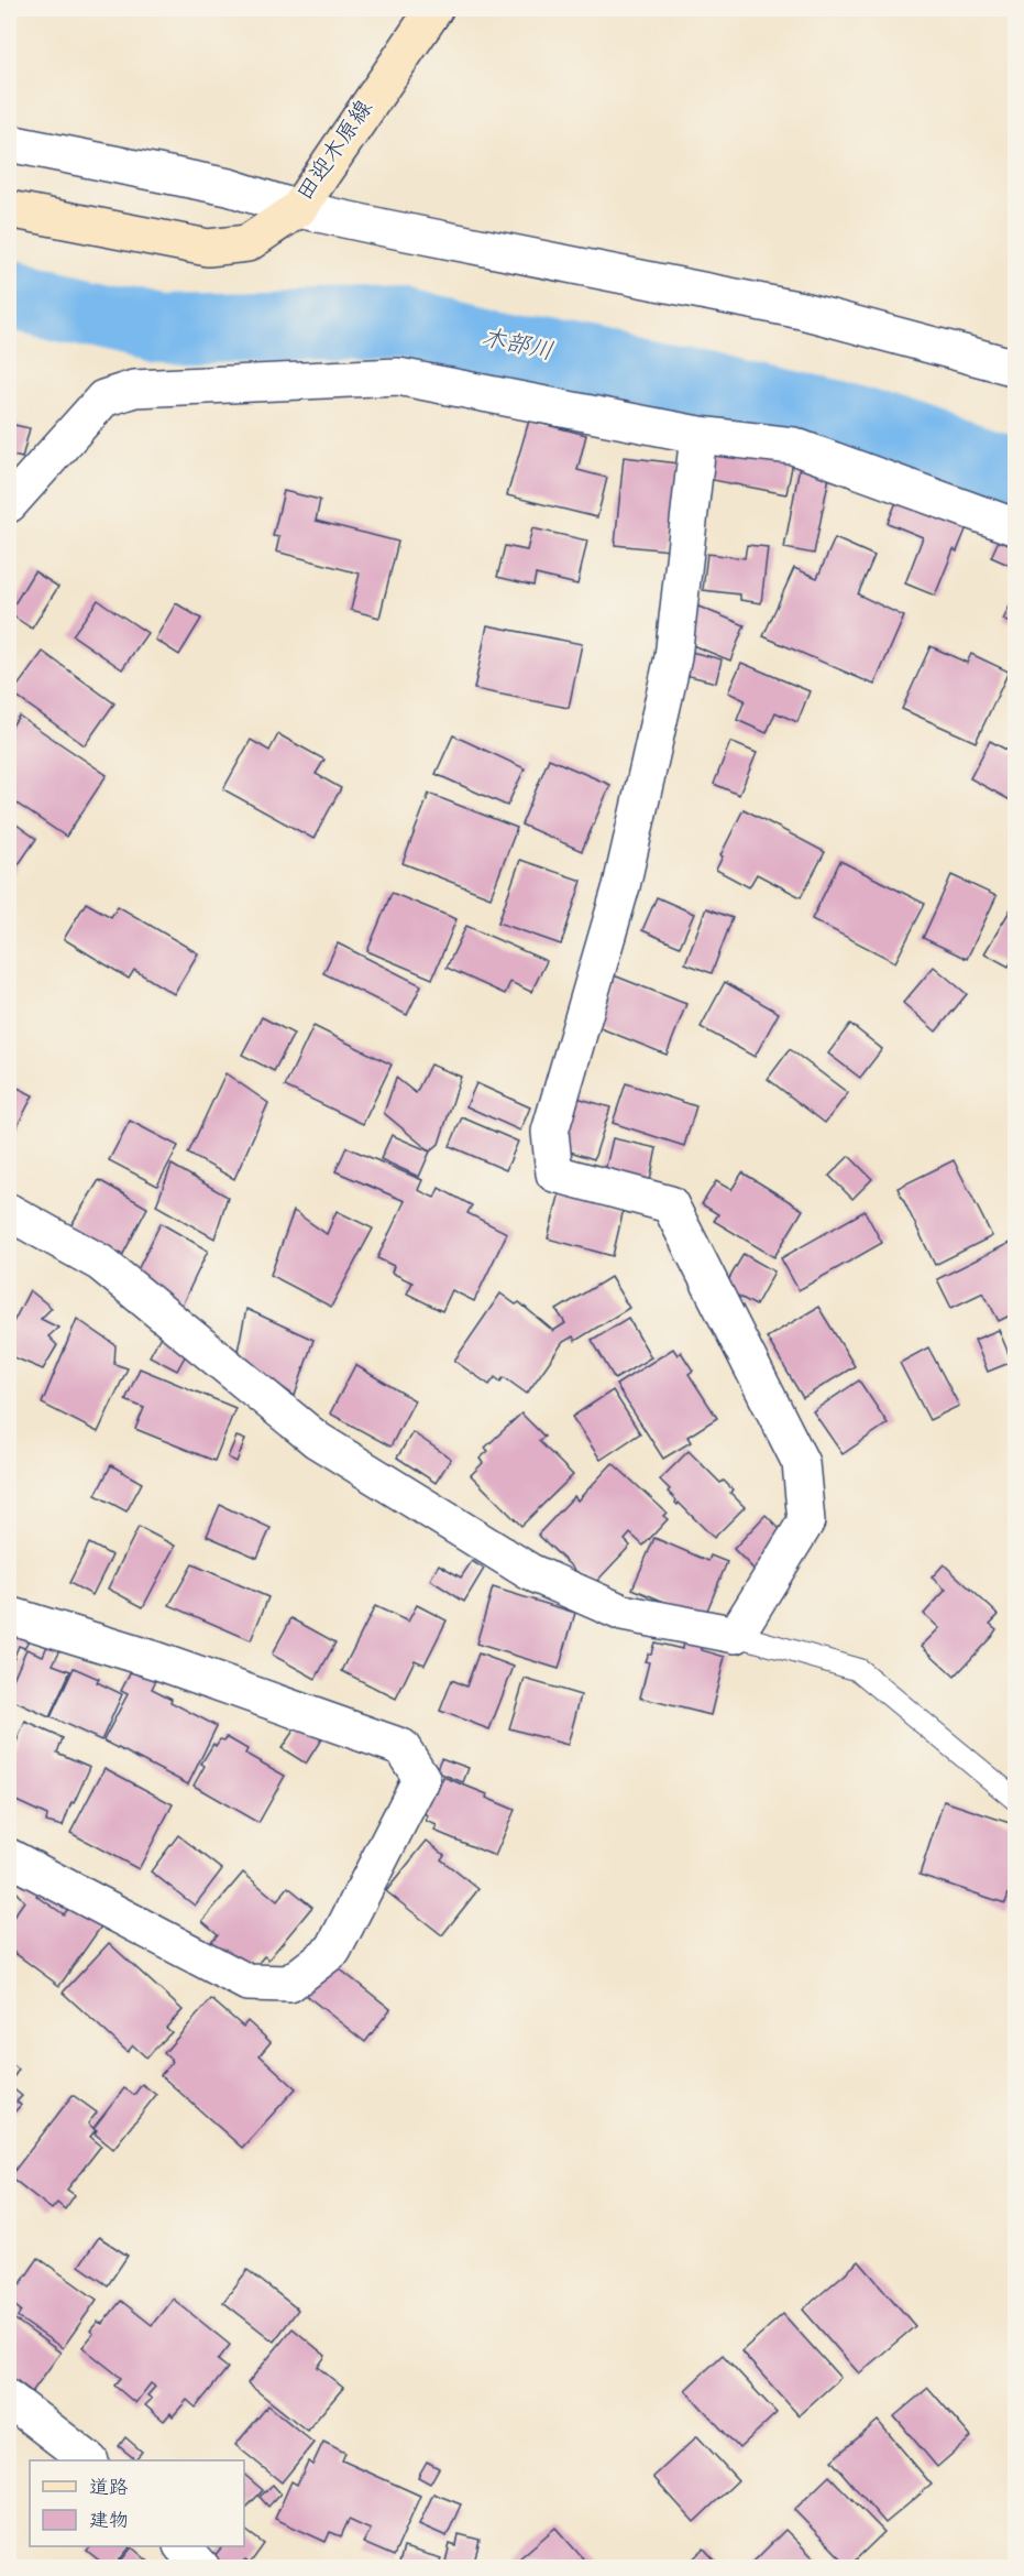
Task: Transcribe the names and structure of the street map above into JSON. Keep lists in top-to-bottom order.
{
  "streets": {
    "main road": ["田迎木原線"]
  },
  "water": ["木部川"],
  "legend": ["道路", "建物"]
}
